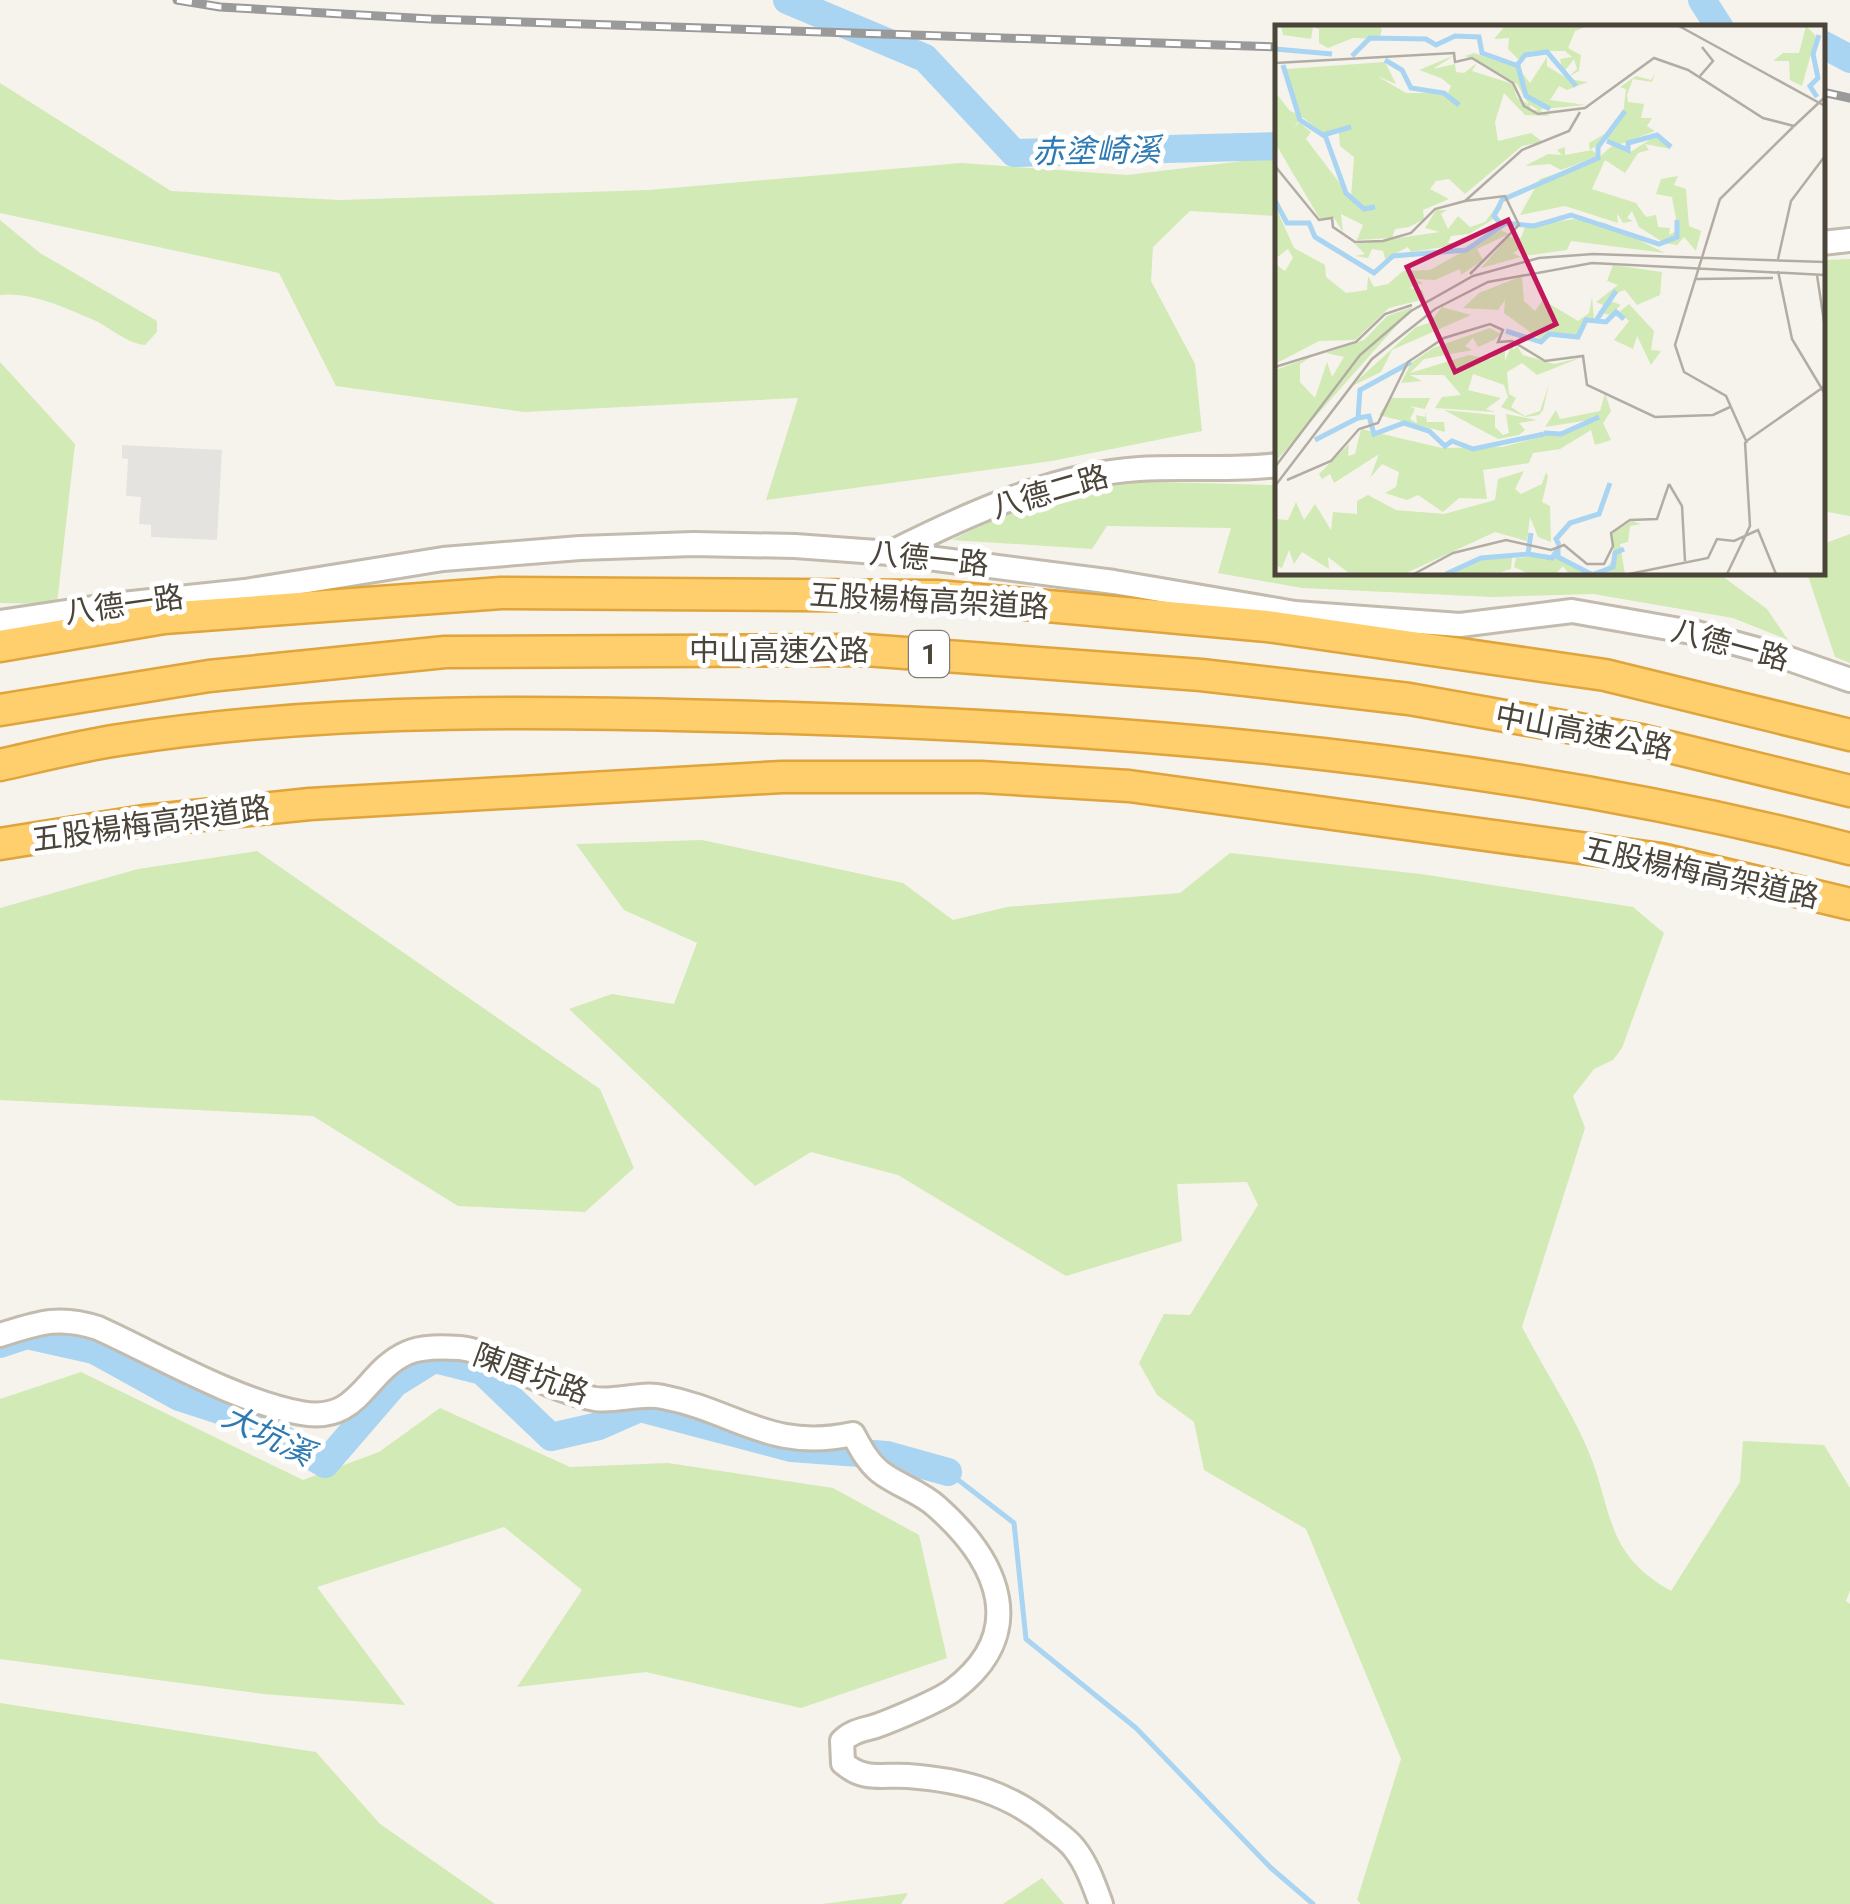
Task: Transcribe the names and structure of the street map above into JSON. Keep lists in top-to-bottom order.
{
  "streets": {
    "highway": ["五股楊梅高架道路", "中山高速公路", "1"],
    "street": ["八德二路", "八德一路", "陳厝坑路"]
  },
  "crossings": [
    ["八德二路", "八德一路"]
  ],
  "water": ["赤塗崎溪", "大坑溪"]
}
